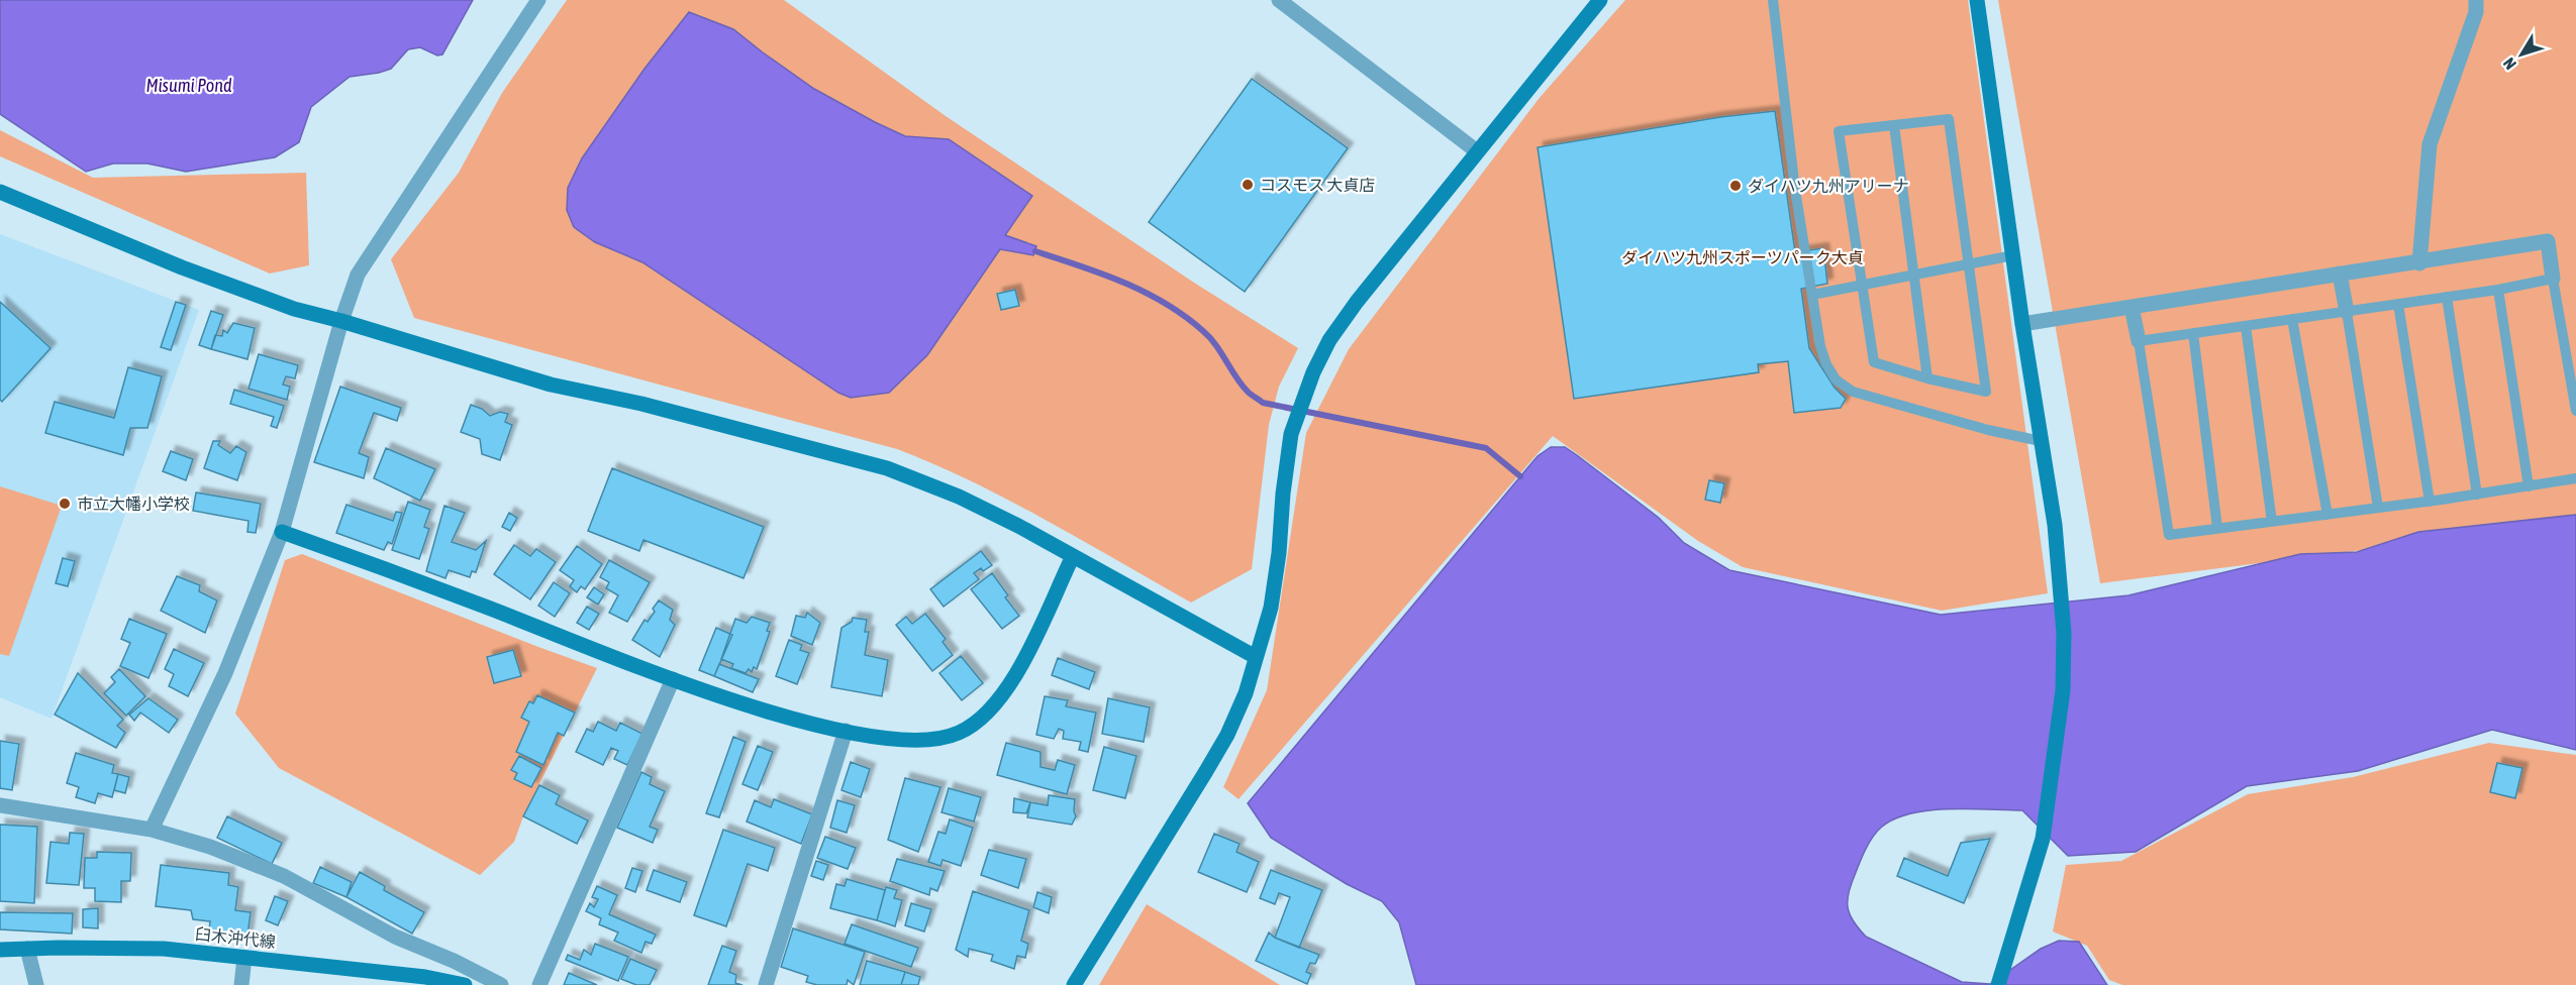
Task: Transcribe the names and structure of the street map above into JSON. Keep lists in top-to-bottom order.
{
  "streets": {
    "street": ["臼木沖代線"]
  },
  "water": ["Misumi Pond"],
  "parks": ["ダイハツ九州スポーツパーク大貞"],
  "places": ["コスモス 大貞店", "ダイハツ九州アリーナ", "市立大幡小学校"],
  "north": "bottom left"
}
